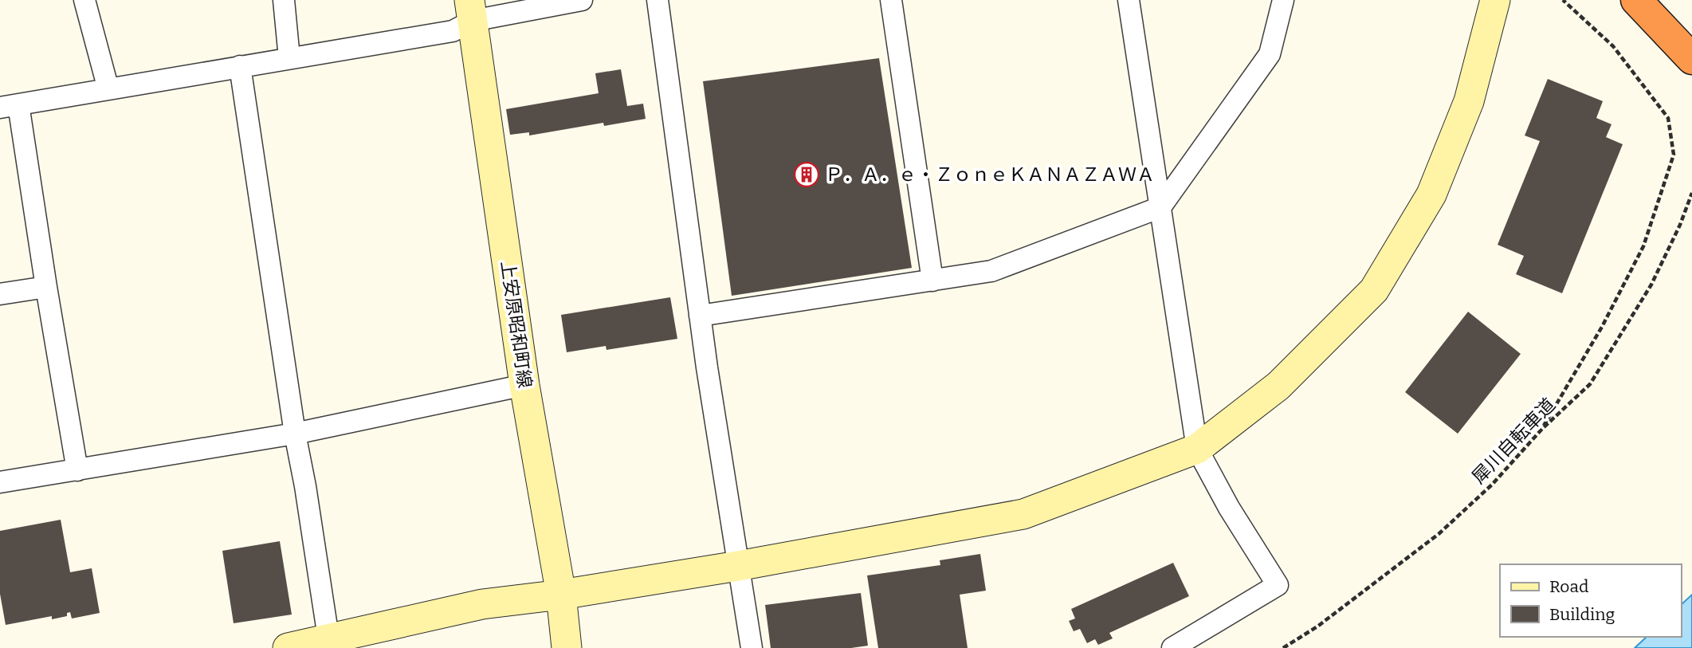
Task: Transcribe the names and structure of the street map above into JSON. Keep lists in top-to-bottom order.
{
  "streets": {
    "street": ["上安原昭和町線"],
    "path": ["犀川自転車道"]
  },
  "places": {
    "building": ["Ｐ．Ａ．ｅ・ＺｏｎｅＫＡＮＡＺＡＷＡ"]
  },
  "legend": ["Road", "Building"]
}
